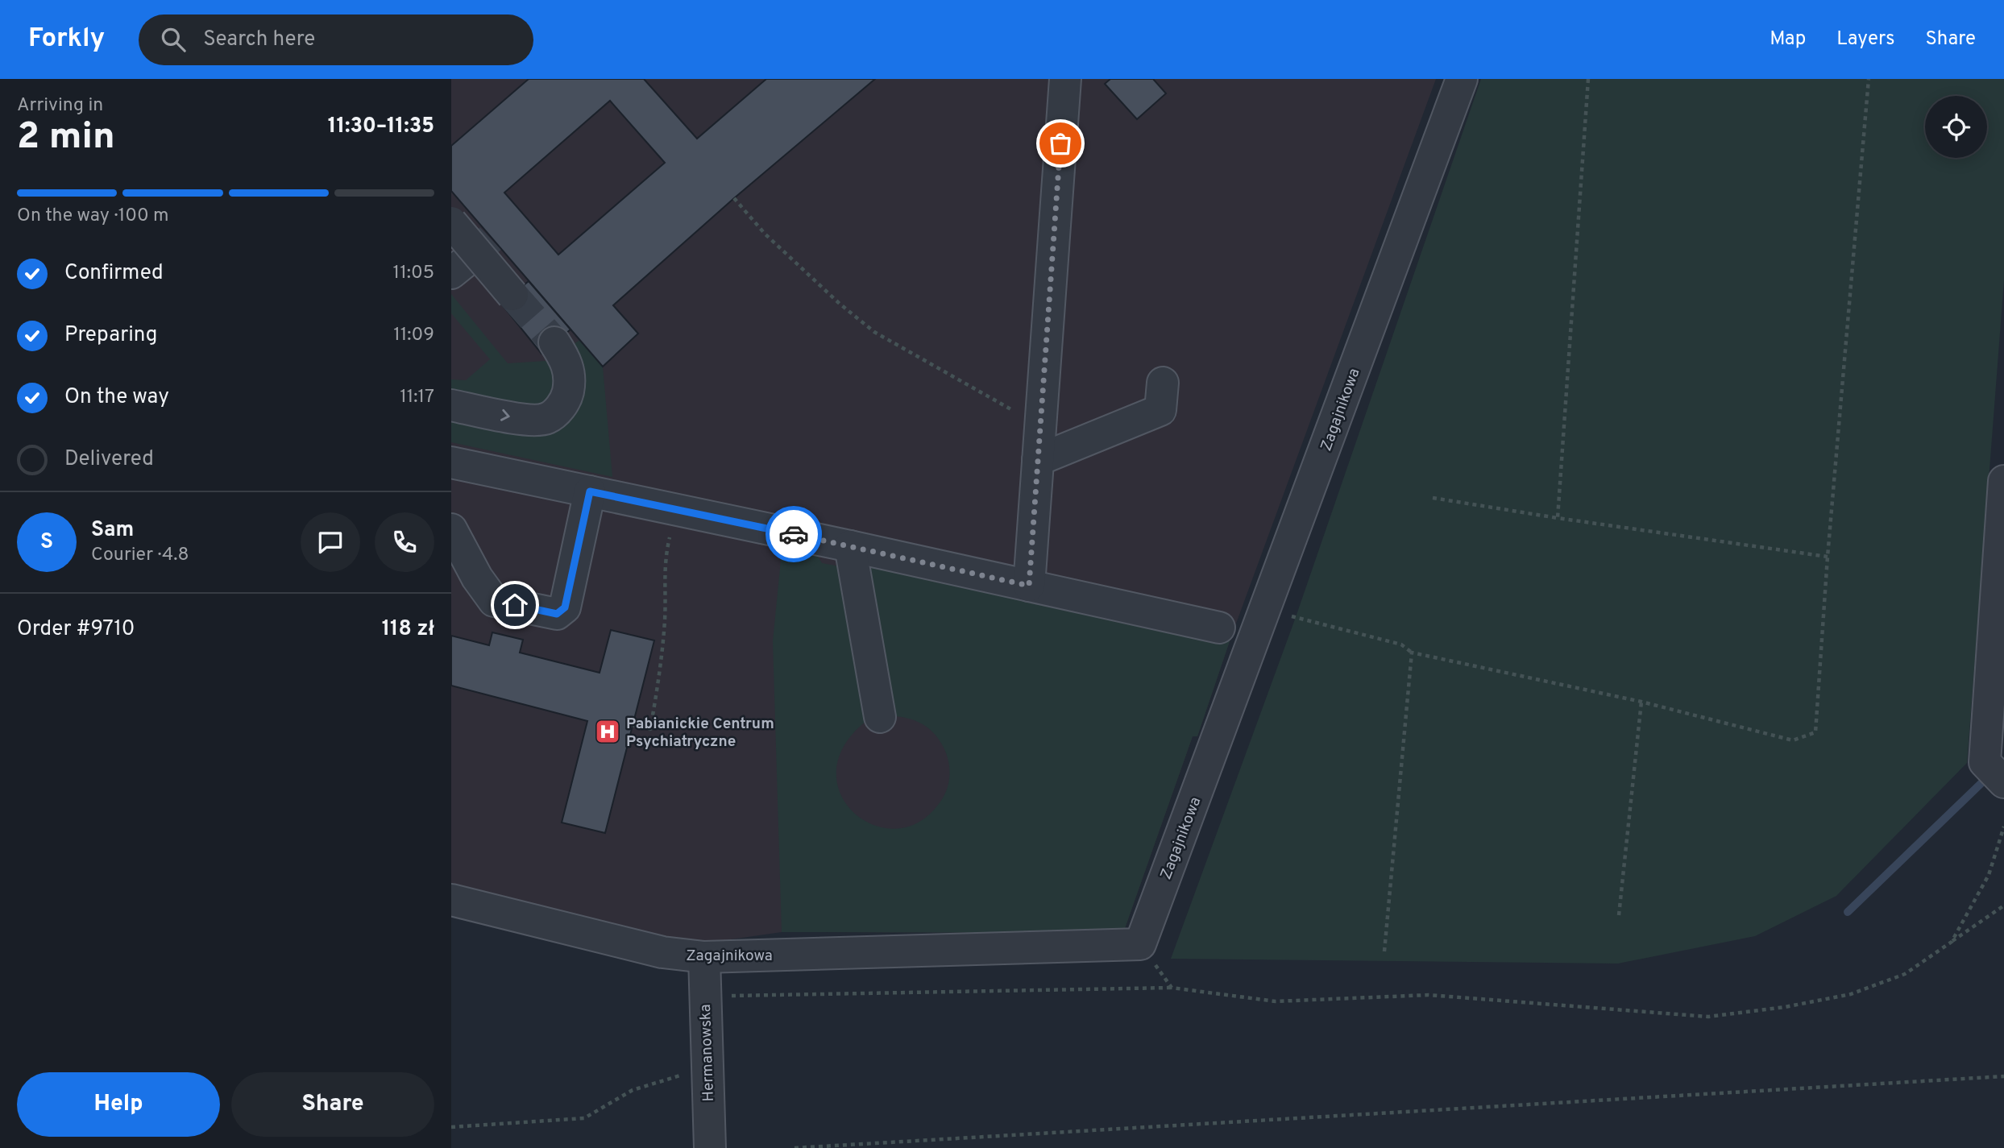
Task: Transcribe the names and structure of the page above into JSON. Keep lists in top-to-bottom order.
{
  "streets": {
    "street": ["Zagajnikowa", "Hermanowska"]
  },
  "crossings": [
    ["Zagajnikowa", "Hermanowska"]
  ],
  "places": {
    "hospital": ["Pabianickie Centrum Psychiatryczne"]
  },
  "page": {
    "header": "Forkly",
    "search": "Search here",
    "nav": ["Map", "Layers", "Share"],
    "heading": ["2 min", "Arriving in", "11:30–11:35"],
    "panel": [
      "Sam",
      "Courier · 4.8",
      "Order #9710",
      "118 zł"
    ],
    "bar": "On the way · 100 m",
    "list": [
      ["Confirmed", "11:05"],
      ["Preparing", "11:09"],
      ["On the way", "11:17"],
      "Delivered"
    ],
    "round": "S",
    "buttons": ["Help", "Share"]
  }
}
